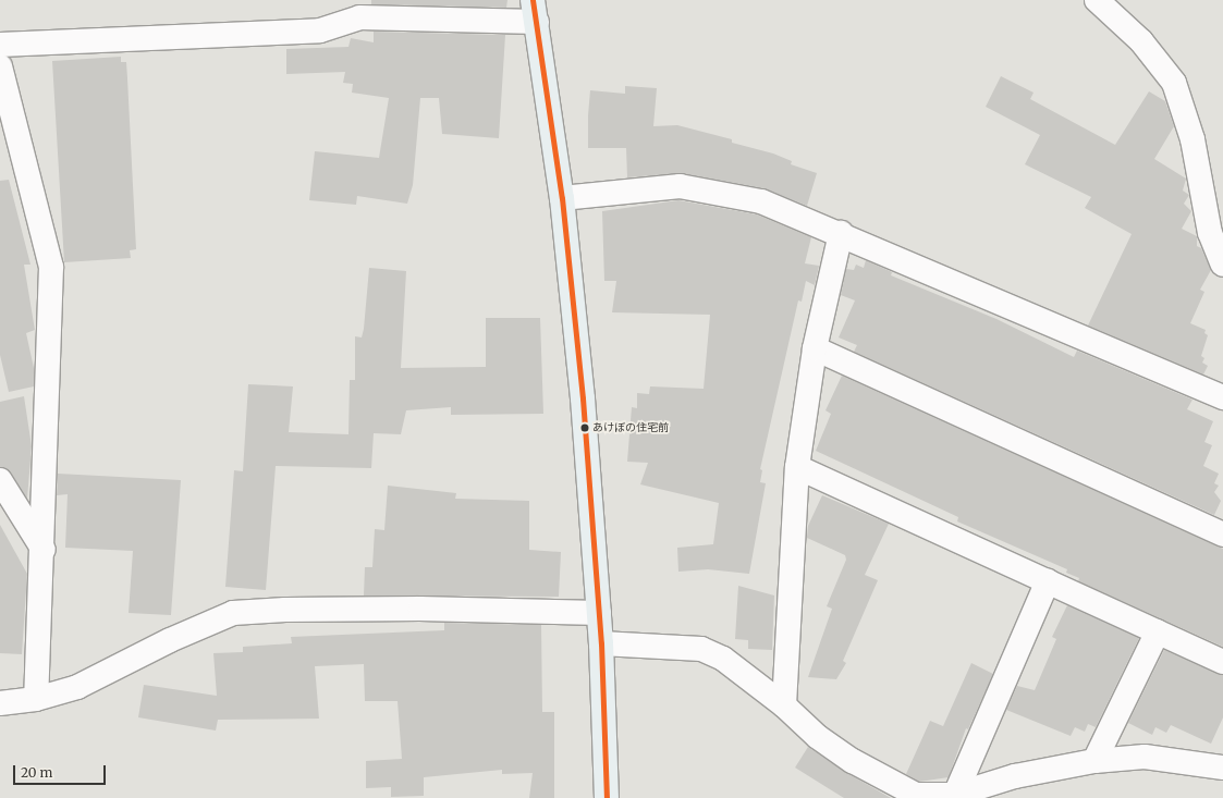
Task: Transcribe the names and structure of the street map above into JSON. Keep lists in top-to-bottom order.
{
  "places": ["あけぼの住宅前"],
  "scale_bar": "20 m"
}
